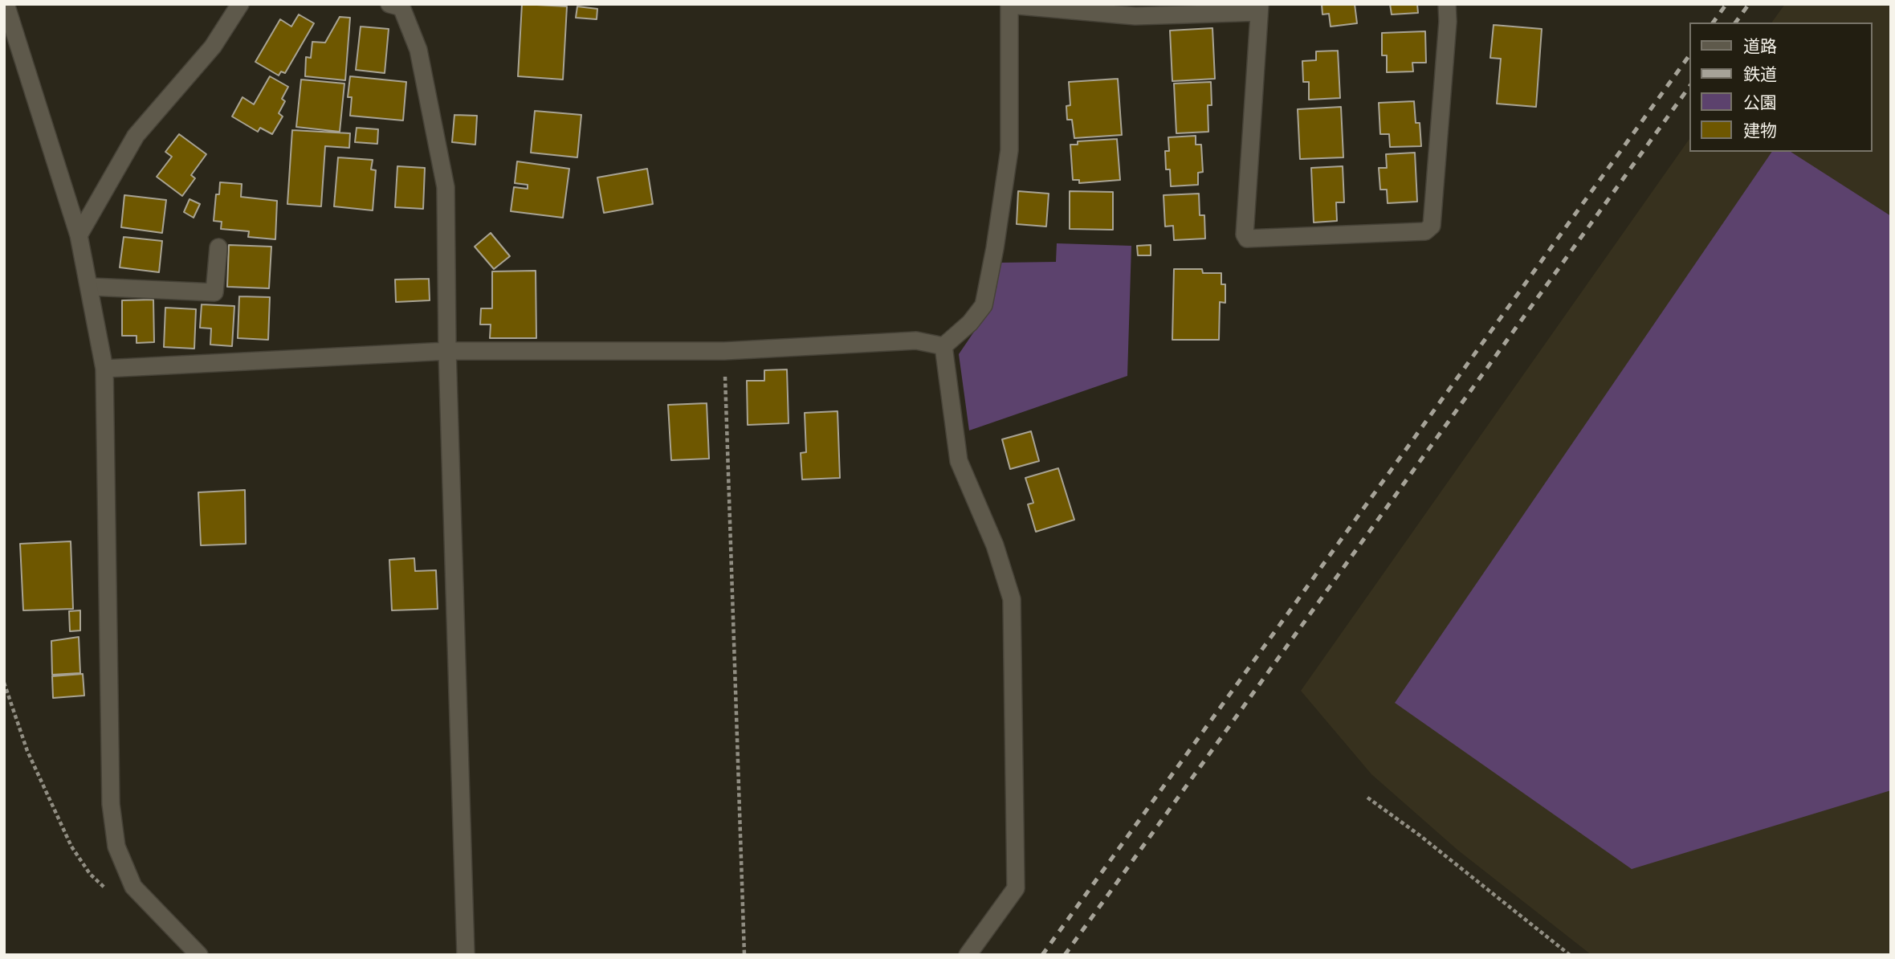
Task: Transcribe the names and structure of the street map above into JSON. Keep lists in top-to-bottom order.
{
  "legend": [
    "道路",
    "鉄道",
    "公園",
    "建物"
  ]
}
